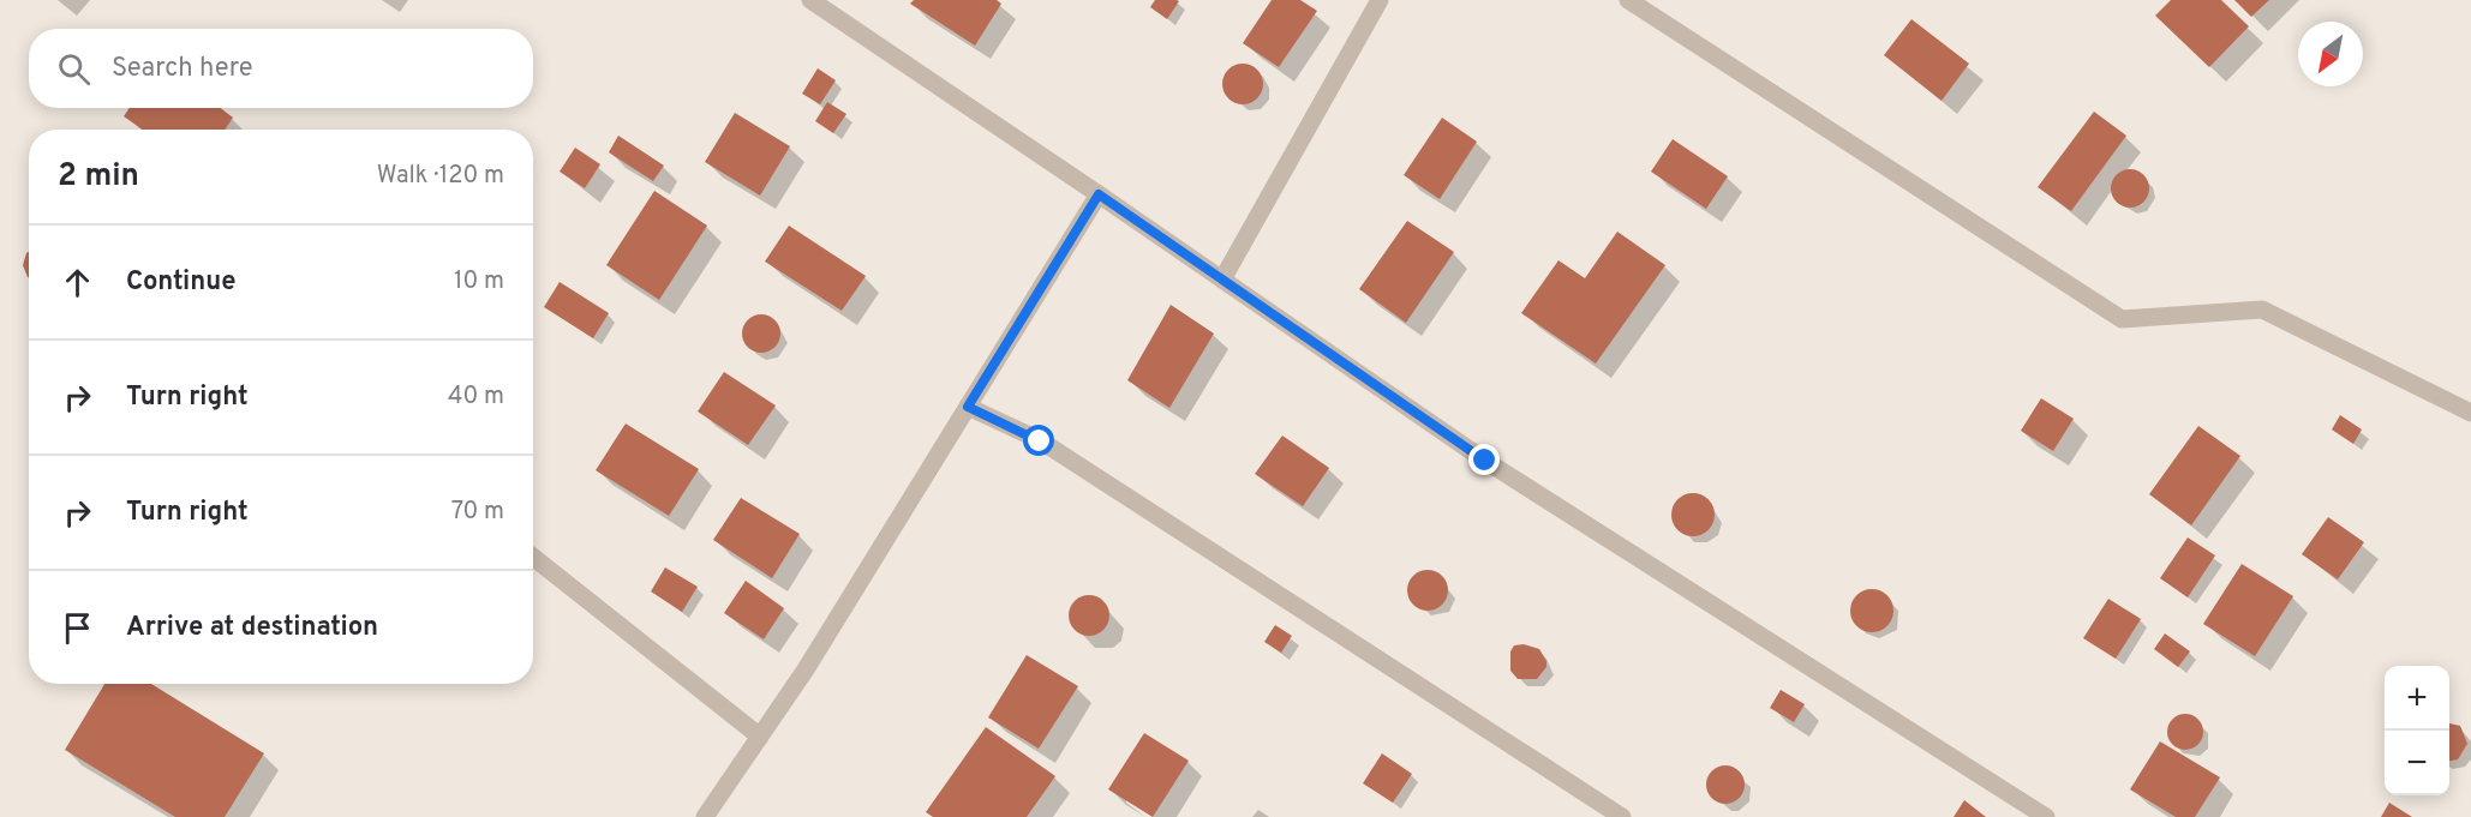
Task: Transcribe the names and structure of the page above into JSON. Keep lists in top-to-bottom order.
{
  "north": "bottom left",
  "page": {
    "search": "Search here",
    "heading": ["2 min", "Walk · 120 m"],
    "list": [
      ["Continue", "10 m"],
      ["Turn right", "40 m"],
      ["Turn right", "70 m"],
      "Arrive at destination"
    ],
    "map_buttons": ["+", "−"]
  }
}
